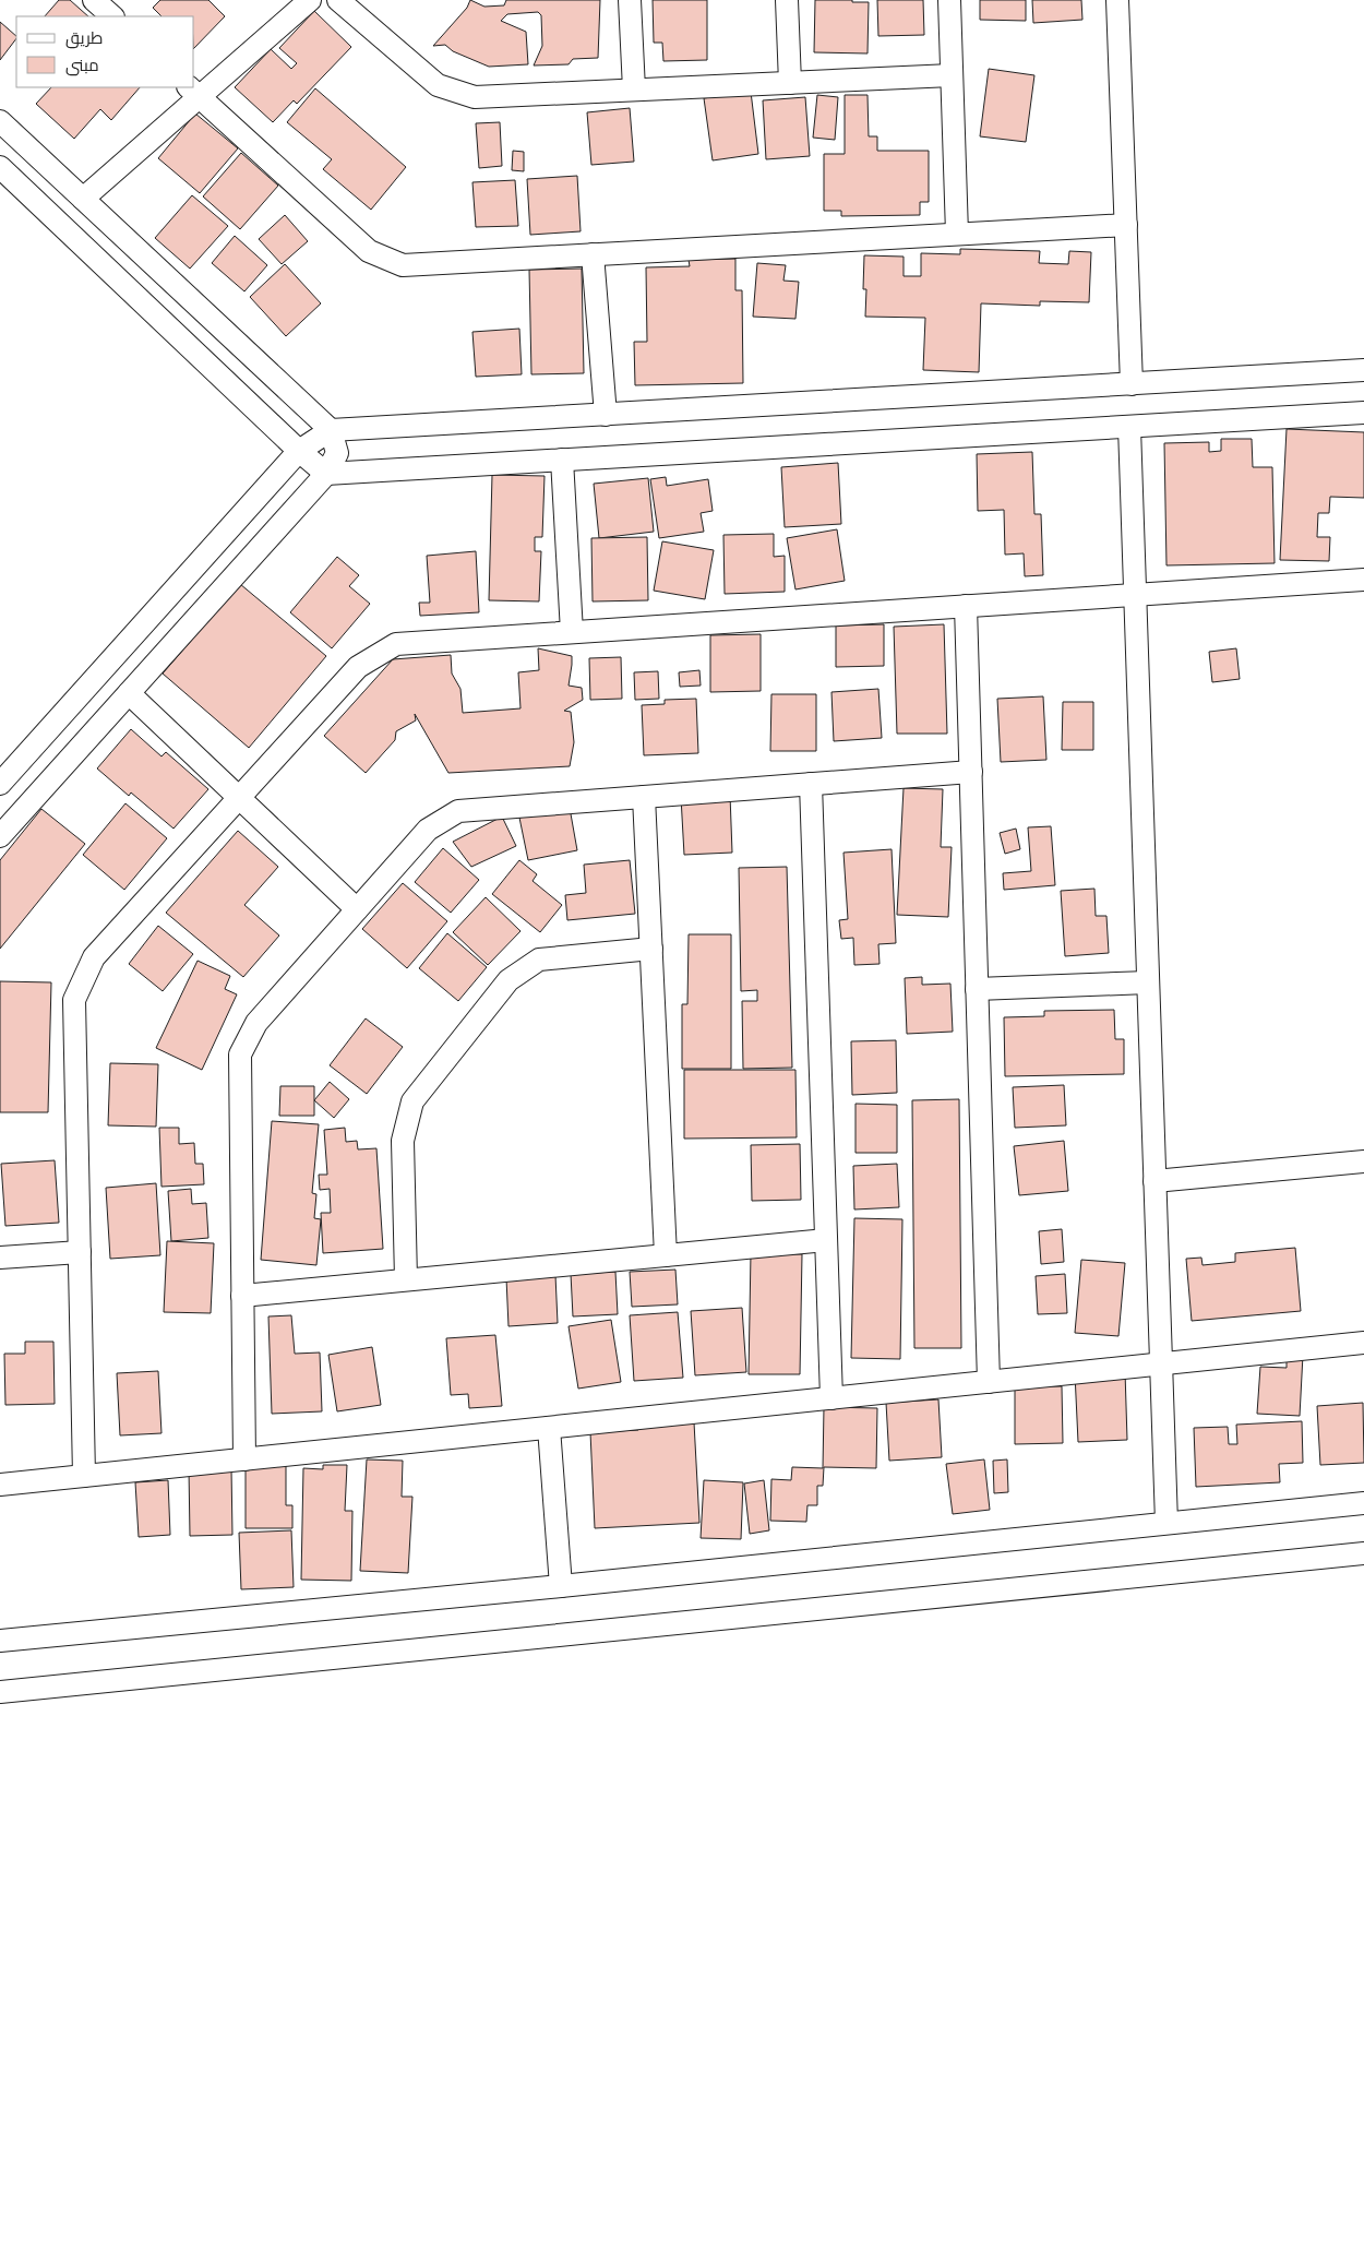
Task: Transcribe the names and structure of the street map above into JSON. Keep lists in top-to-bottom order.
{
  "legend": ["طريق", "مبنى"]
}
